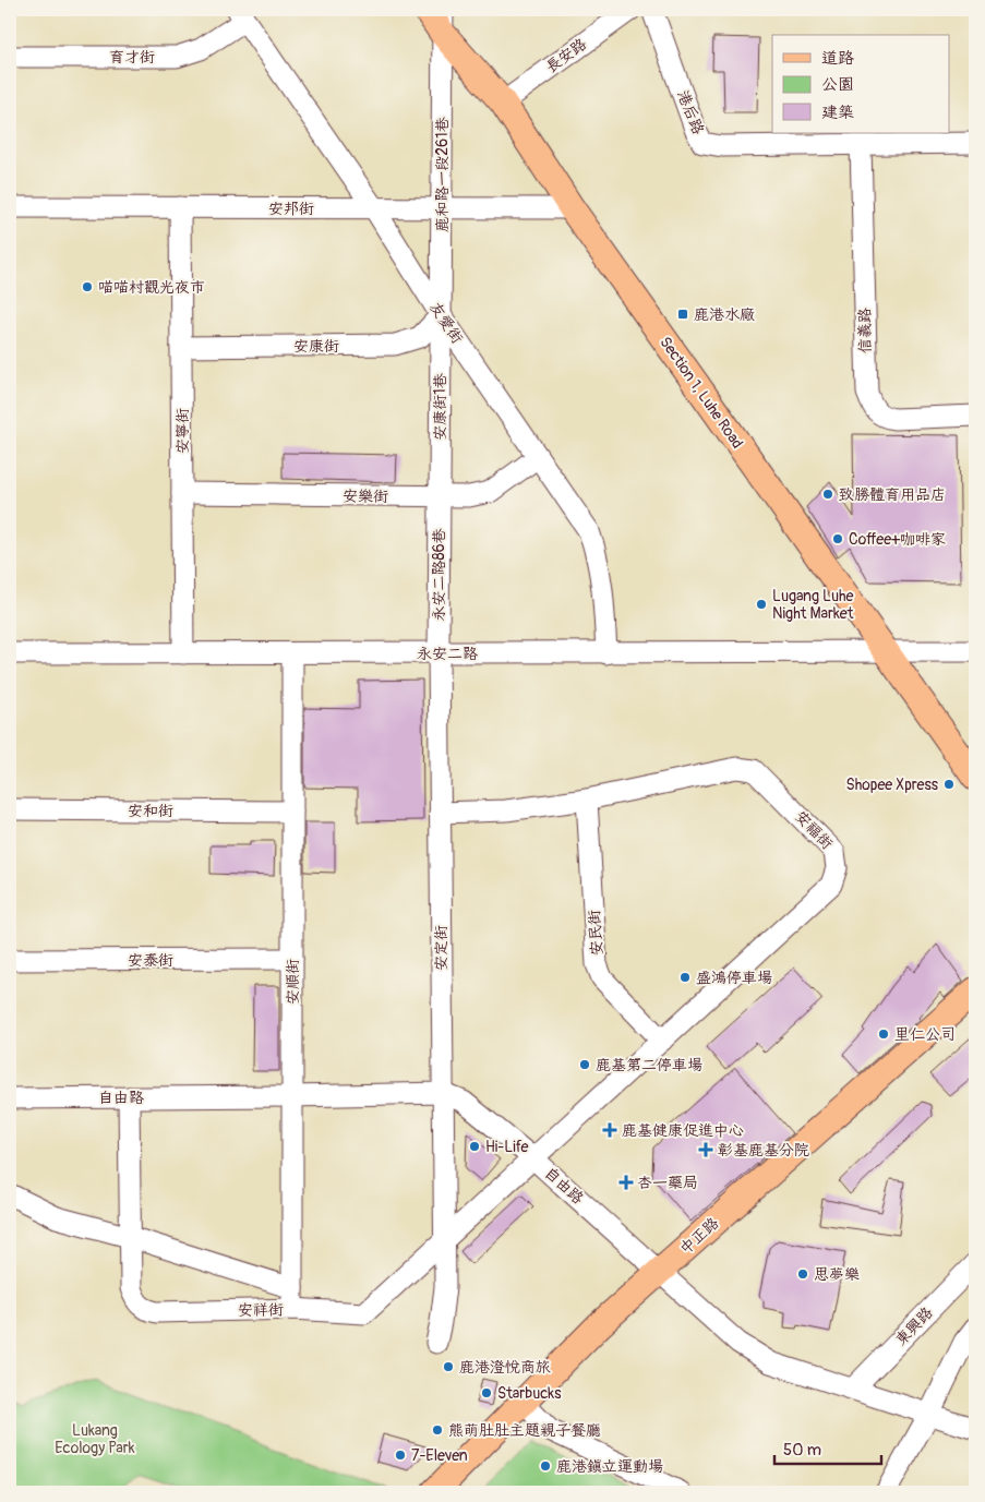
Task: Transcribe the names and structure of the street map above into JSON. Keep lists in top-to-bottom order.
{
  "streets": {
    "main road": ["Section 1, Luhe Road", "中正路"],
    "street": [
      "長安路",
      "育才街",
      "港后路",
      "鹿和路一段261巷",
      "安邦街",
      "友愛街",
      "信義路",
      "安康街",
      "安康街1巷",
      "安寧街",
      "安樂街",
      "永安二路86巷",
      "永安二路",
      "安和街",
      "安福街",
      "安民街",
      "安定街",
      "安泰街",
      "安順街",
      "自由路",
      "安祥街",
      "東興路"
    ]
  },
  "crossings": [
    ["長安路", "Section 1, Luhe Road"],
    ["育才街", "友愛街"],
    ["港后路", "信義路"],
    ["鹿和路一段261巷", "安邦街"],
    ["鹿和路一段261巷", "友愛街"],
    ["鹿和路一段261巷", "安康街"],
    ["鹿和路一段261巷", "Section 1, Luhe Road"],
    ["鹿和路一段261巷", "安康街1巷"],
    ["安邦街", "友愛街"],
    ["安邦街", "Section 1, Luhe Road"],
    ["安邦街", "安寧街"],
    ["友愛街", "安康街"],
    ["友愛街", "安康街1巷"],
    ["友愛街", "安樂街"],
    ["友愛街", "永安二路"],
    ["安康街", "安康街1巷"],
    ["安康街", "安寧街"],
    ["Section 1, Luhe Road", "永安二路"],
    ["安康街1巷", "安樂街"],
    ["安康街1巷", "永安二路86巷"],
    ["安寧街", "安樂街"],
    ["安寧街", "永安二路"],
    ["安樂街", "永安二路86巷"],
    ["永安二路86巷", "永安二路"],
    ["永安二路86巷", "安定街"],
    ["永安二路", "安定街"],
    ["永安二路", "安順街"],
    ["安和街", "安順街"],
    ["安福街", "安民街"],
    ["安福街", "安定街"],
    ["安福街", "自由路"],
    ["安福街", "安祥街"],
    ["安定街", "自由路"],
    ["安定街", "安祥街"],
    ["安泰街", "安順街"],
    ["安順街", "自由路"],
    ["安順街", "安祥街"],
    ["自由路", "中正路"],
    ["自由路", "安祥街"],
    ["自由路", "東興路"]
  ],
  "parks": ["Lukang Ecology Park"],
  "places": {
    "other": [
      "喵喵村觀光夜市",
      "致勝體育用品店",
      "Coffee+咖啡家",
      "Lugang Luhe Night Market",
      "Shopee Xpress",
      "盛鴻停車場",
      "里仁公司",
      "鹿基第二停車場",
      "Hi-Life",
      "思夢樂",
      "鹿港澄悅商旅",
      "Starbucks",
      "熊萌肚肚主題親子餐廳",
      "7-Eleven",
      "鹿港鎮立運動場"
    ],
    "transit": ["鹿港水廠"],
    "health": ["鹿基健康促進中心", "彰基鹿基分院", "杏一藥局"]
  },
  "legend": ["道路", "公園", "建築"],
  "scale_bar": "50 m"
}
